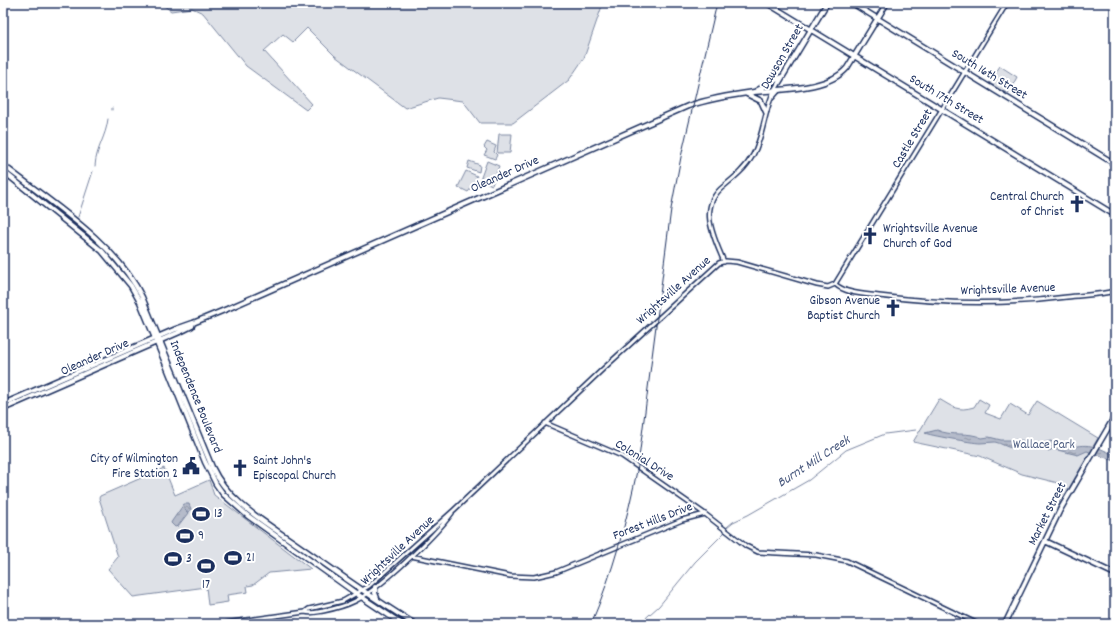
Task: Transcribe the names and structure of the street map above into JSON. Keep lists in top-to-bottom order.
{
  "streets": {
    "main road": [
      "Dawson Street",
      "South 16th Street",
      "South 17th Street",
      "Oleander Drive",
      "Independence Boulevard",
      "Market Street"
    ],
    "street": [
      "Castle Street",
      "Wrightsville Avenue",
      "Colonial Drive",
      "Forest Hills Drive"
    ]
  },
  "crossings": [
    ["Dawson Street", "South 17th Street"],
    ["Dawson Street", "Oleander Drive"],
    ["Dawson Street", "Wrightsville Avenue"],
    ["South 16th Street", "Castle Street"],
    ["South 17th Street", "Castle Street"],
    ["South 17th Street", "Oleander Drive"],
    ["Castle Street", "Wrightsville Avenue"],
    ["Oleander Drive", "Independence Boulevard"],
    ["Wrightsville Avenue", "Independence Boulevard"],
    ["Wrightsville Avenue", "Colonial Drive"],
    ["Wrightsville Avenue", "Forest Hills Drive"],
    ["Colonial Drive", "Forest Hills Drive"]
  ],
  "water": ["Burnt Mill Creek"],
  "parks": ["Wallace Park"],
  "places": {
    "church": [
      "Central Church of Christ",
      "Wrightsville Avenue Church of God",
      "Gibson Avenue Baptist Church",
      "Saint John's Episcopal Church"
    ],
    "public building": ["City of Wilmington Fire Station 2"],
    "sports": [
      "13",
      "9",
      "21",
      "3",
      "17"
    ]
  }
}
